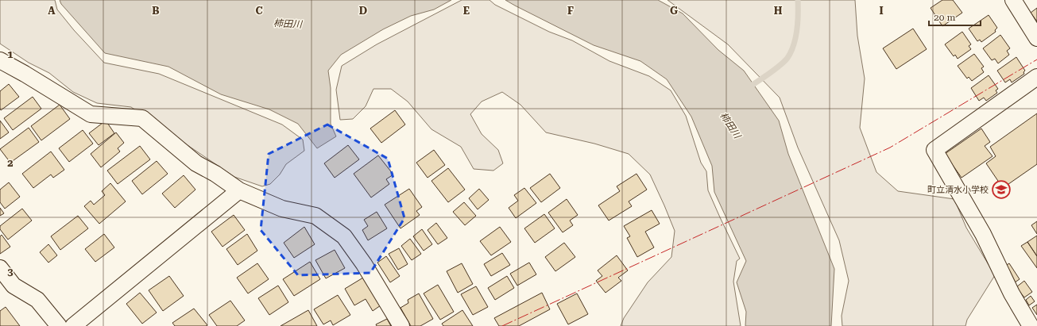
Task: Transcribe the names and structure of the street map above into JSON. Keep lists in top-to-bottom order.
{
  "water": ["柿田川"],
  "places": {
    "school or university": ["町立清水小学校"]
  },
  "scale_bar": "20 m",
  "grid": {
    "columns": [
      "A",
      "B",
      "C",
      "D",
      "E",
      "F",
      "G",
      "H",
      "I"
    ],
    "rows": ["1", "2", "3"]
  }
}
